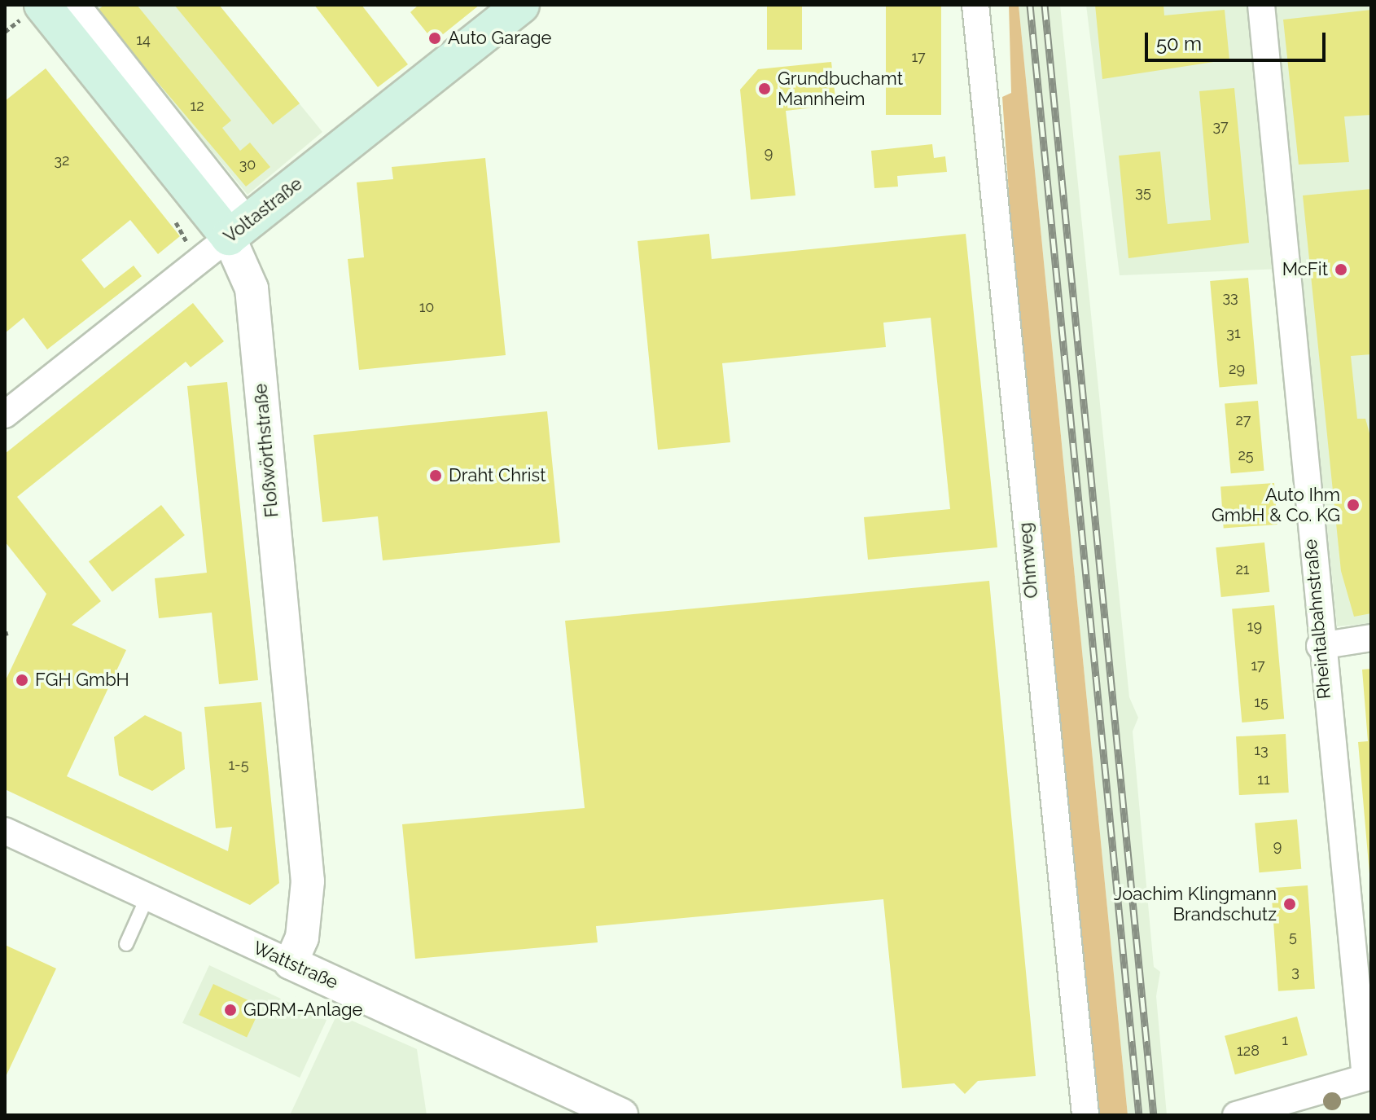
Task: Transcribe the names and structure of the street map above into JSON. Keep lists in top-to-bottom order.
{
  "streets": {
    "main road": ["Voltastraße", "Floßwörthstraße"],
    "street": ["Ohmweg", "Rheintalbahnstraße", "Wattstraße"]
  },
  "crossings": [
    ["Voltastraße", "Floßwörthstraße"],
    ["Floßwörthstraße", "Wattstraße"]
  ],
  "places": [
    "Auto Garage",
    "Grundbuchamt Mannheim",
    "McFit",
    "Draht Christ",
    "Auto Ihm GmbH & Co. KG",
    "FGH GmbH",
    "Joachim Klingmann Brandschutz",
    "GDRM-Anlage"
  ],
  "house_numbers": [
    "14",
    "17",
    "12",
    "37",
    "9",
    "32",
    "30",
    "35",
    "33",
    "10",
    "31",
    "29",
    "27",
    "25",
    "21",
    "19",
    "17",
    "15",
    "13",
    "1-5",
    "11",
    "9",
    "5",
    "3",
    "1",
    "128"
  ],
  "scale_bar": "50 m"
}
